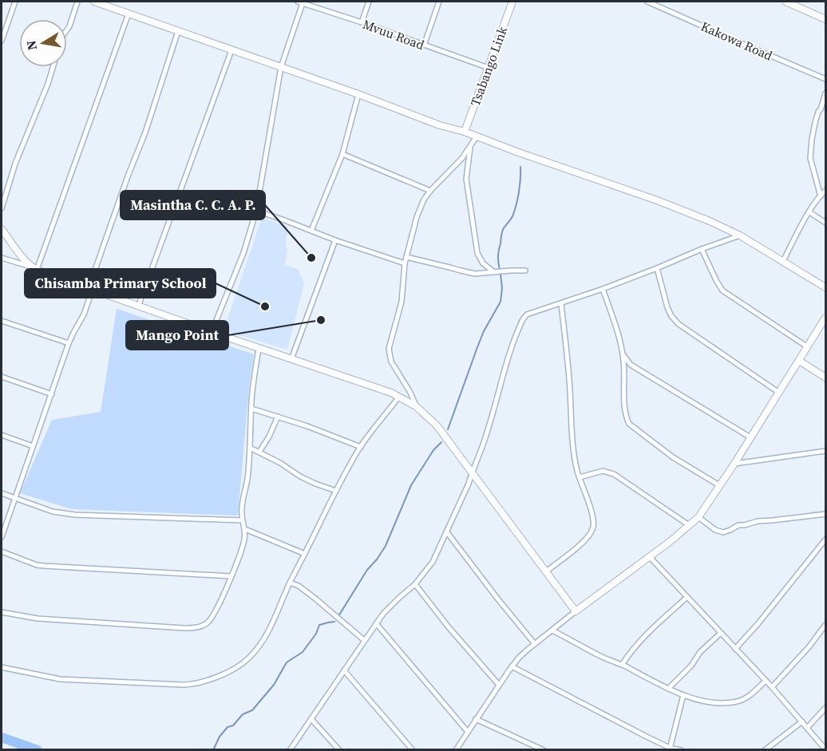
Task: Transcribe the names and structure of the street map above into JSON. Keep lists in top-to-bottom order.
{
  "streets": {
    "street": ["Mvuu Road", "Kakowa Road", "Tsabango Link"]
  },
  "crossings": [
    ["Mvuu Road", "Tsabango Link"]
  ],
  "places": ["Masintha C. C. A. P.", "Chisamba Primary School", "Mango Point"],
  "north": "left"
}
